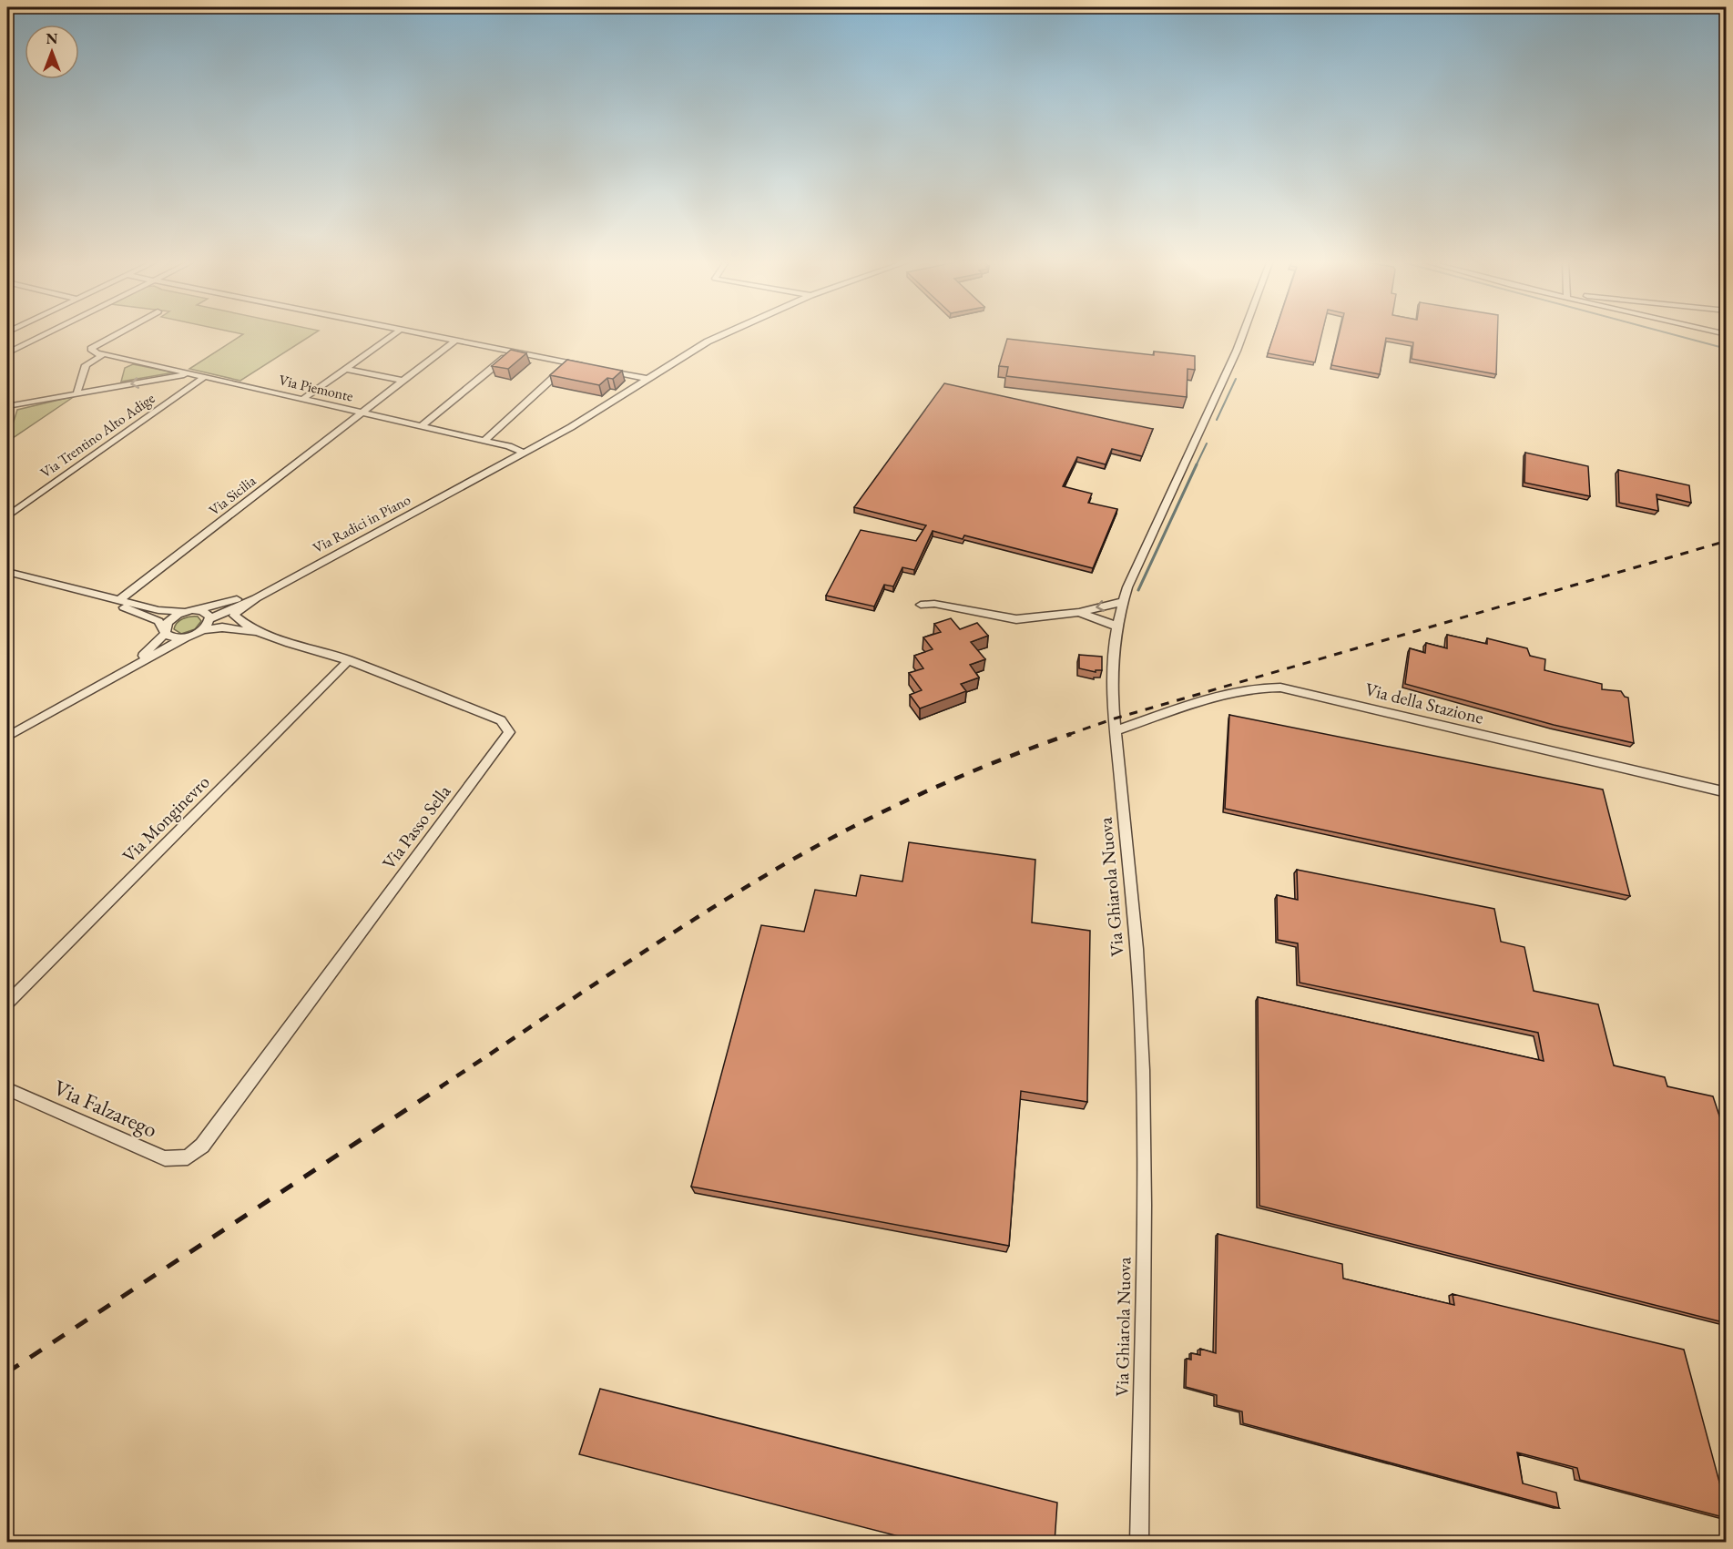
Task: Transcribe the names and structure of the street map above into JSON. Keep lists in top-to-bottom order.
{
  "streets": {
    "street": [
      "Via Piemonte",
      "Via Trentino Alto Adige",
      "Via Sicilia",
      "Via Radici in Piano",
      "Via della Stazione",
      "Via Monginevro",
      "Via Passo Sella",
      "Via Ghiarola Nuova",
      "Via Falzarego"
    ]
  },
  "crossings": [
    ["Via Piemonte", "Via Trentino Alto Adige"],
    ["Via Piemonte", "Via Sicilia"],
    ["Via della Stazione", "Via Ghiarola Nuova"],
    ["Via Monginevro", "Via Passo Sella"],
    ["Via Passo Sella", "Via Falzarego"]
  ],
  "north": "top"
}
